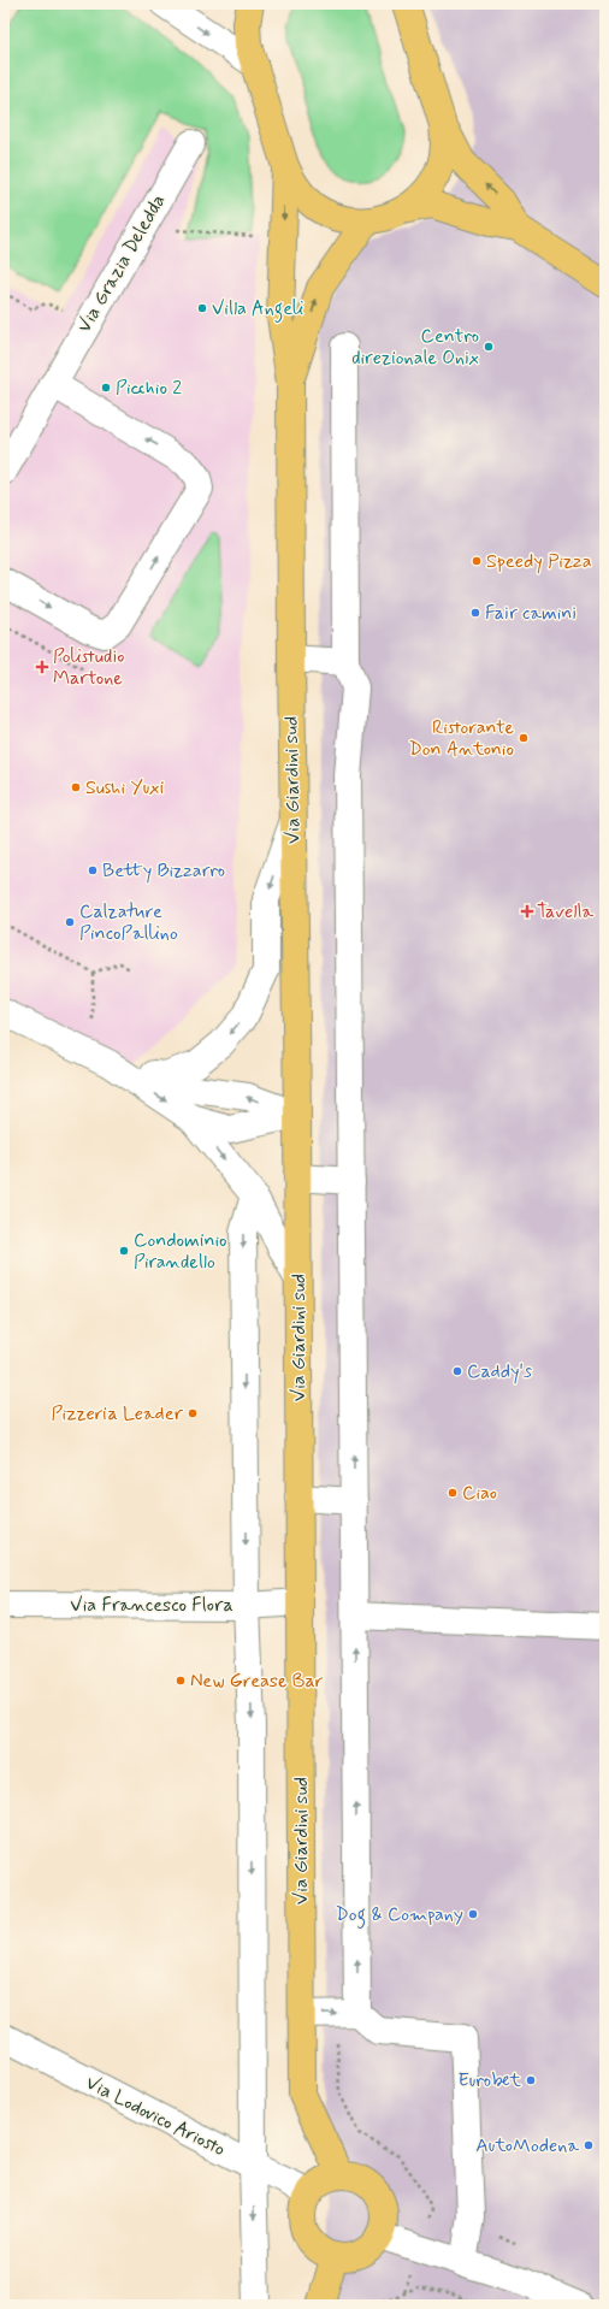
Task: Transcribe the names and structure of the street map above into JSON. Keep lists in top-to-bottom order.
{
  "streets": {
    "main road": ["Via Giardini sud"],
    "street": ["Via Grazia Deledda", "Via Francesco Flora", "Via Lodovico Ariosto"]
  },
  "crossings": [
    ["Via Giardini sud", "Via Francesco Flora"],
    ["Via Giardini sud", "Via Lodovico Ariosto"]
  ],
  "places": {
    "other": [
      "Villa Angeli",
      "Centro direzionale Onix",
      "Picchio 2",
      "Speedy Pizza",
      "Fair camini",
      "Ristorante Don Antonio",
      "Sushi Yuxi",
      "Betty Bizzarro",
      "Calzature PincoPallino",
      "Condominio Pirandello",
      "Caddy's",
      "Pizzeria Leader",
      "Ciao",
      "New Grease Bar",
      "Dog & Company",
      "Eurobet",
      "AutoModena"
    ],
    "health": ["Polistudio Martone", "Tavella"]
  }
}
